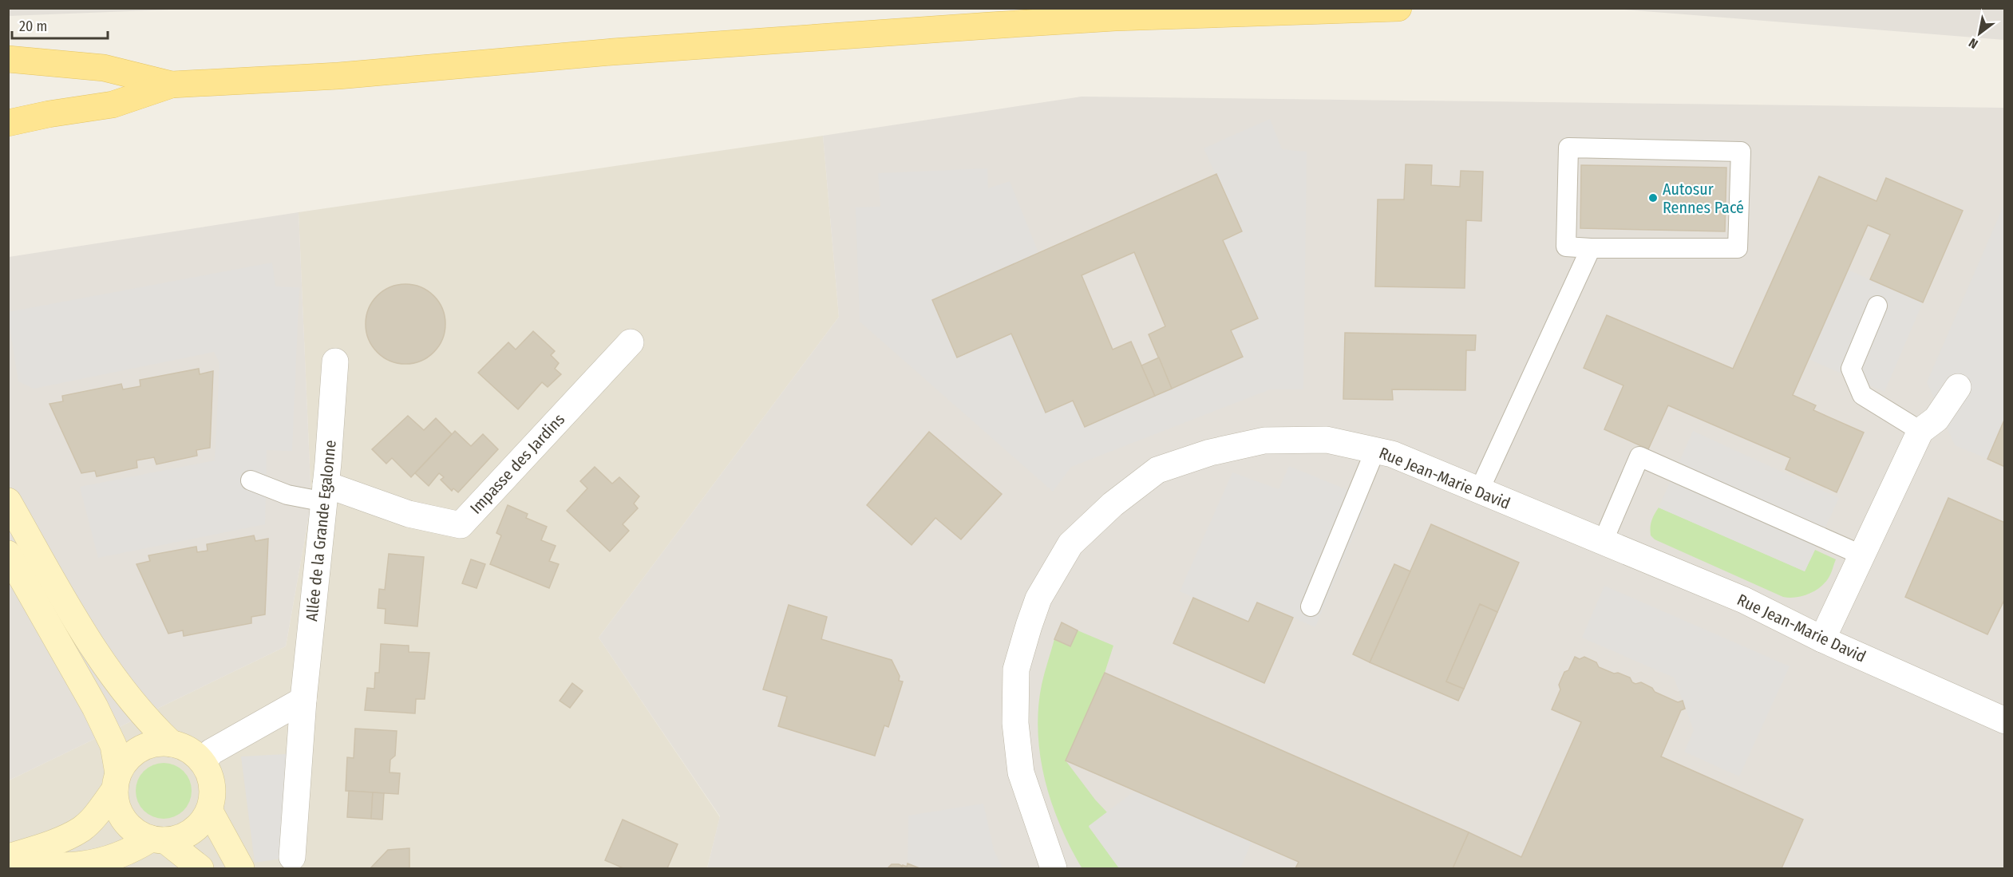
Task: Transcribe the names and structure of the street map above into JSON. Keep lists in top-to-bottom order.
{
  "streets": {
    "street": ["Impasse des Jardins", "Rue Jean-Marie David", "Allée de la Grande Egalonne"]
  },
  "crossings": [
    ["Impasse des Jardins", "Allée de la Grande Egalonne"]
  ],
  "places": ["Autosur Rennes Pacé"],
  "scale_bar": "20 m",
  "north": "bottom left"
}
